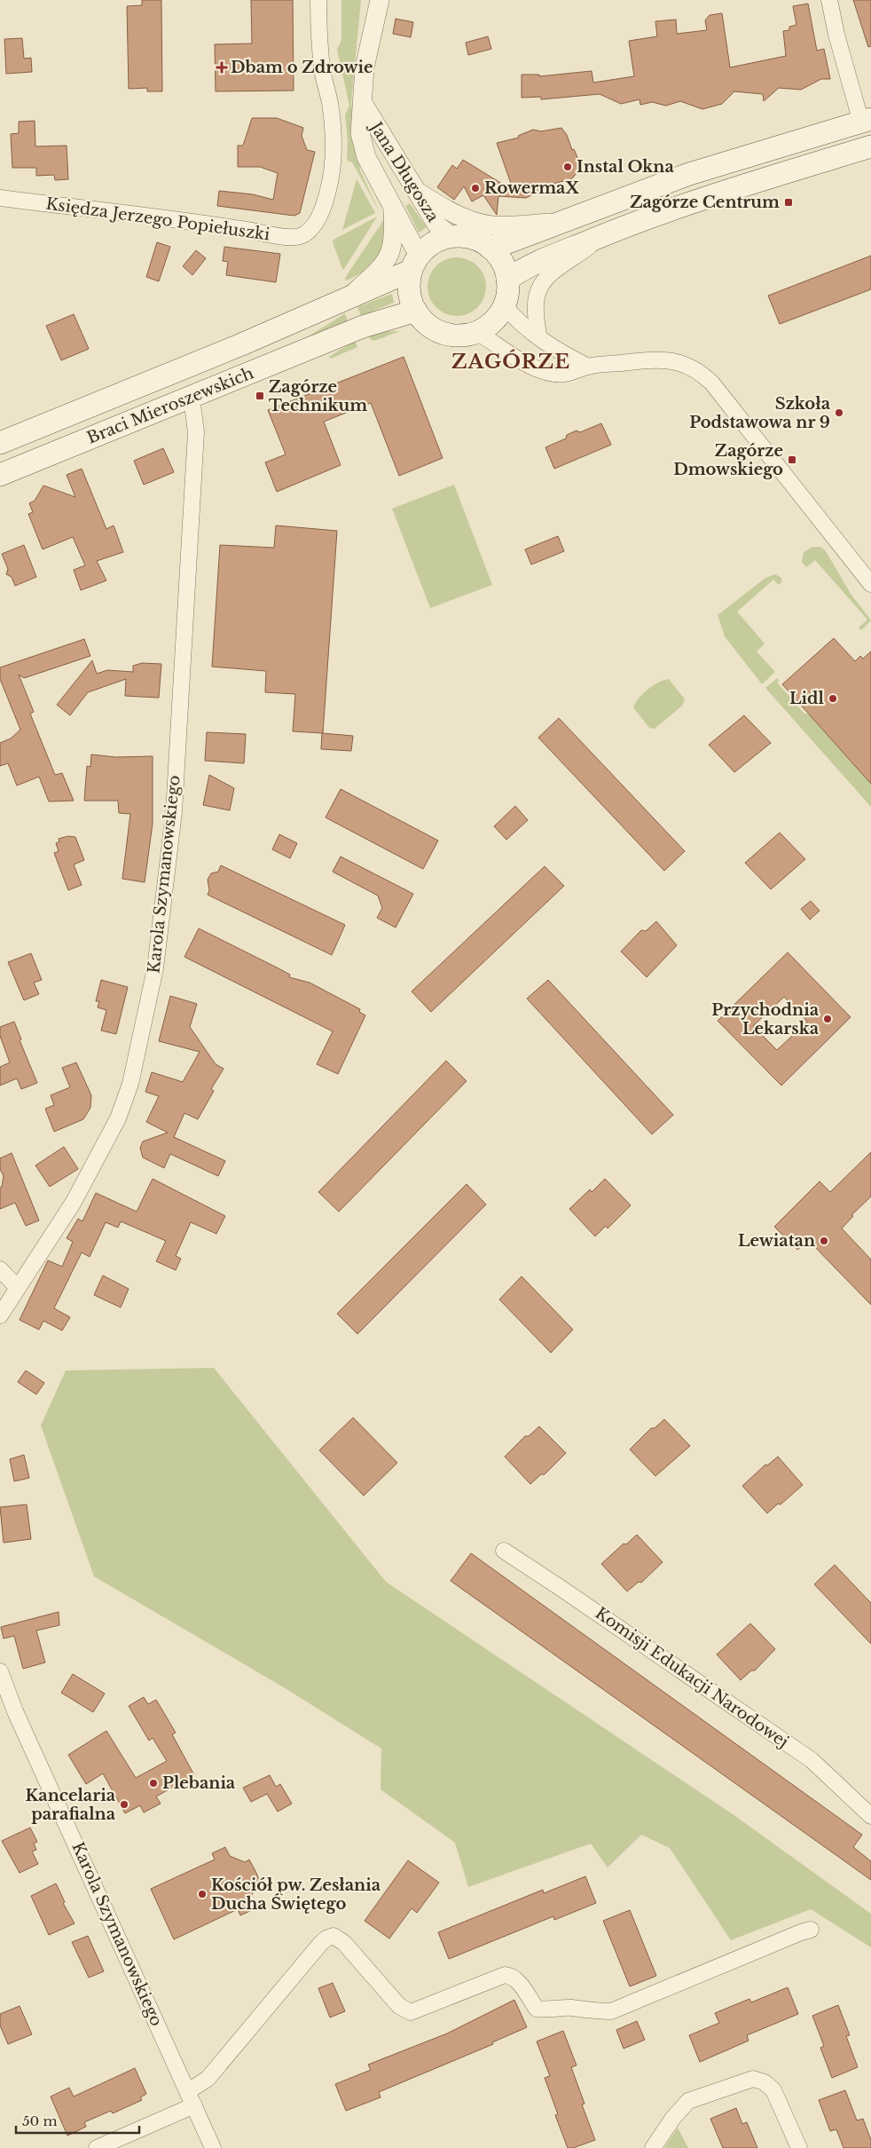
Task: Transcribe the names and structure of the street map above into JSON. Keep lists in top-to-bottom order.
{
  "streets": {
    "main road": ["Braci Mieroszewskich"],
    "street": [
      "Jana Długosza",
      "Księdza Jerzego Popiełuszki",
      "Karola Szymanowskiego",
      "Komisji Edukacji Narodowej"
    ]
  },
  "crossings": [
    ["Jana Długosza", "Braci Mieroszewskich"],
    ["Braci Mieroszewskich", "Karola Szymanowskiego"]
  ],
  "districts": ["ZAGÓRZE"],
  "places": {
    "health": ["Dbam o Zdrowie"],
    "other": [
      "Instal Okna",
      "RowermaX",
      "Szkoła Podstawowa nr 9",
      "Lidl",
      "Przychodnia Lekarska",
      "Lewiatan",
      "Plebania",
      "Kancelaria parafialna",
      "Kościół pw. Zesłania Ducha Świętego"
    ],
    "transit": ["Zagórze Centrum", "Zagórze Technikum", "Zagórze Dmowskiego"]
  },
  "scale_bar": "50 m"
}
